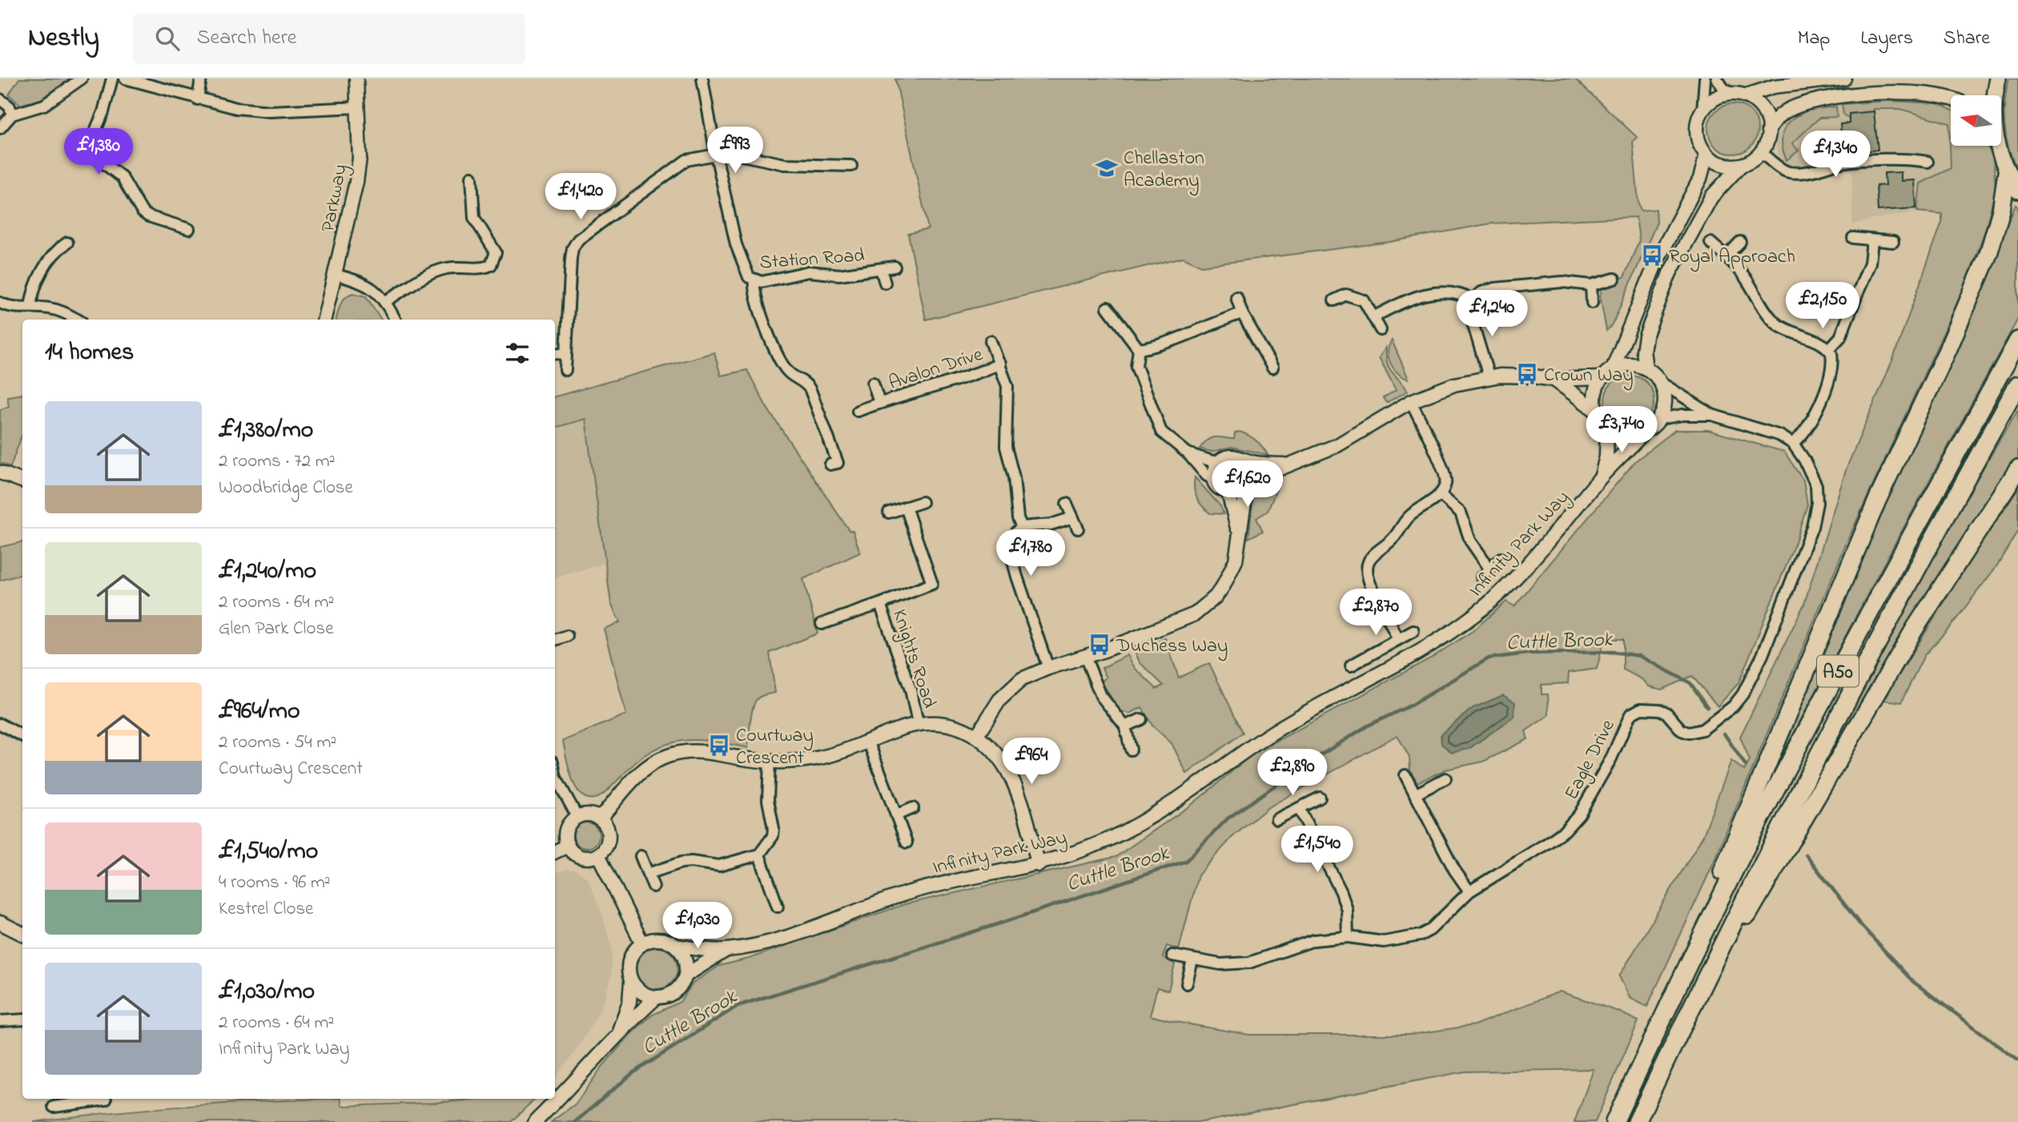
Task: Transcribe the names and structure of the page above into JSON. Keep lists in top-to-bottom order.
{
  "streets": {
    "highway": ["A50"],
    "street": [
      "Parkway",
      "Station Road",
      "Avalon Drive",
      "Infinity Park Way",
      "Knights Road",
      "Eagle Drive"
    ]
  },
  "water": ["Cuttle Brook"],
  "places": {
    "school or university": ["Chellaston Academy"],
    "bus stop": [
      "Royal Approach",
      "Crown Way",
      "Duchess Way",
      "Courtway Crescent"
    ]
  },
  "north": "left",
  "page": {
    "header": "Nestly",
    "search": "Search here",
    "nav": ["Map", "Layers", "Share"],
    "price": [
      "£993",
      "£1,380",
      "£1,340",
      "£1,420",
      "£2,150",
      "£1,240",
      "£3,740",
      "£1,620",
      "£1,780",
      "£2,870",
      "£964",
      "£2,890",
      "£1,540",
      "£1,030"
    ],
    "heading": "14 homes",
    "list": [
      {
        "name": "£1,380/mo",
        "note": "2 rooms · 72 m² · Woodbridge Close"
      },
      {
        "name": "£1,240/mo",
        "note": "2 rooms · 64 m² · Glen Park Close"
      },
      {
        "name": "£964/mo",
        "note": "2 rooms · 54 m² · Courtway Crescent"
      },
      {
        "name": "£1,540/mo",
        "note": "4 rooms · 96 m² · Kestrel Close"
      },
      {
        "name": "£1,030/mo",
        "note": "2 rooms · 64 m² · Infinity Park Way"
      }
    ]
  }
}
